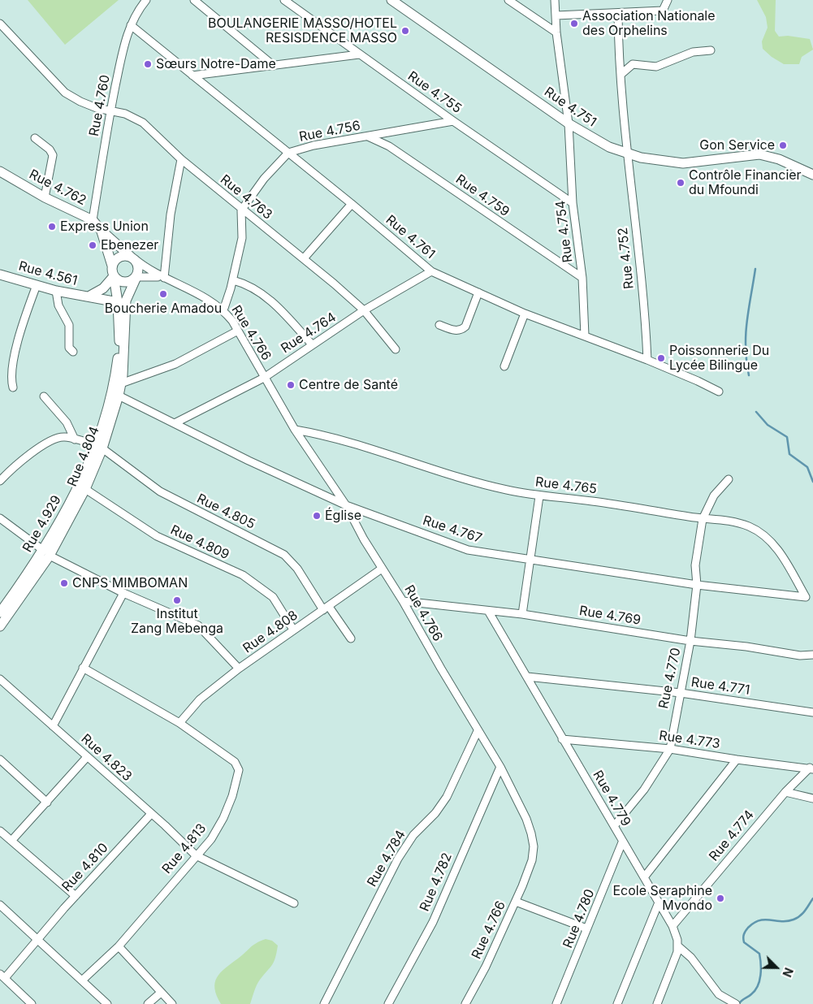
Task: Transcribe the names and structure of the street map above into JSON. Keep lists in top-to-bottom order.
{
  "streets": {
    "main road": [
      "Rue 4.751",
      "Rue 4.762",
      "Rue 4.561",
      "Rue 4.804",
      "Rue 4.929"
    ],
    "street": [
      "Rue 4.755",
      "Rue 4.760",
      "Rue 4.756",
      "Rue 4.759",
      "Rue 4.763",
      "Rue 4.754",
      "Rue 4.761",
      "Rue 4.752",
      "Rue 4.766",
      "Rue 4.764",
      "Rue 4.765",
      "Rue 4.805",
      "Rue 4.767",
      "Rue 4.809",
      "Rue 4.769",
      "Rue 4.808",
      "Rue 4.770",
      "Rue 4.771",
      "Rue 4.773",
      "Rue 4.823",
      "Rue 4.779",
      "Rue 4.774",
      "Rue 4.813",
      "Rue 4.784",
      "Rue 4.810",
      "Rue 4.782",
      "Rue 4.780"
    ]
  },
  "crossings": [
    ["Rue 4.755", "Rue 4.756"],
    ["Rue 4.755", "Rue 4.754"],
    ["Rue 4.760", "Rue 4.762"],
    ["Rue 4.760", "Rue 4.763"],
    ["Rue 4.760", "Rue 4.761"],
    ["Rue 4.751", "Rue 4.754"],
    ["Rue 4.751", "Rue 4.752"],
    ["Rue 4.756", "Rue 4.759"],
    ["Rue 4.756", "Rue 4.763"],
    ["Rue 4.756", "Rue 4.761"],
    ["Rue 4.759", "Rue 4.754"],
    ["Rue 4.763", "Rue 4.764"],
    ["Rue 4.754", "Rue 4.761"],
    ["Rue 4.761", "Rue 4.752"],
    ["Rue 4.761", "Rue 4.764"],
    ["Rue 4.561", "Rue 4.766"],
    ["Rue 4.561", "Rue 4.804"],
    ["Rue 4.561", "Rue 4.929"],
    ["Rue 4.766", "Rue 4.764"],
    ["Rue 4.766", "Rue 4.804"],
    ["Rue 4.766", "Rue 4.765"],
    ["Rue 4.766", "Rue 4.929"],
    ["Rue 4.766", "Rue 4.767"],
    ["Rue 4.766", "Rue 4.769"],
    ["Rue 4.766", "Rue 4.808"],
    ["Rue 4.766", "Rue 4.784"],
    ["Rue 4.766", "Rue 4.782"],
    ["Rue 4.764", "Rue 4.767"],
    ["Rue 4.804", "Rue 4.805"],
    ["Rue 4.804", "Rue 4.929"],
    ["Rue 4.804", "Rue 4.767"],
    ["Rue 4.804", "Rue 4.809"],
    ["Rue 4.765", "Rue 4.767"],
    ["Rue 4.765", "Rue 4.770"],
    ["Rue 4.805", "Rue 4.929"],
    ["Rue 4.805", "Rue 4.808"],
    ["Rue 4.767", "Rue 4.770"],
    ["Rue 4.809", "Rue 4.808"],
    ["Rue 4.769", "Rue 4.770"],
    ["Rue 4.769", "Rue 4.779"],
    ["Rue 4.808", "Rue 4.813"],
    ["Rue 4.770", "Rue 4.771"],
    ["Rue 4.770", "Rue 4.773"],
    ["Rue 4.770", "Rue 4.779"],
    ["Rue 4.771", "Rue 4.779"],
    ["Rue 4.773", "Rue 4.779"],
    ["Rue 4.773", "Rue 4.774"],
    ["Rue 4.823", "Rue 4.813"],
    ["Rue 4.823", "Rue 4.810"],
    ["Rue 4.779", "Rue 4.774"],
    ["Rue 4.779", "Rue 4.780"]
  ],
  "places": [
    "Association Nationale des Orphelins",
    "BOULANGERIE MASSO/HOTEL RESISDENCE MASSO",
    "Sœurs Notre-Dame",
    "Gon Service",
    "Contrôle Financier du Mfoundi",
    "Express Union",
    "Ebenezer",
    "Boucherie Amadou",
    "Poissonnerie Du Lycée Bilingue",
    "Centre de Santé",
    "Église",
    "CNPS MIMBOMAN",
    "Institut Zang Mebenga",
    "Ecole Seraphine Mvondo"
  ],
  "north": "bottom right"
}
